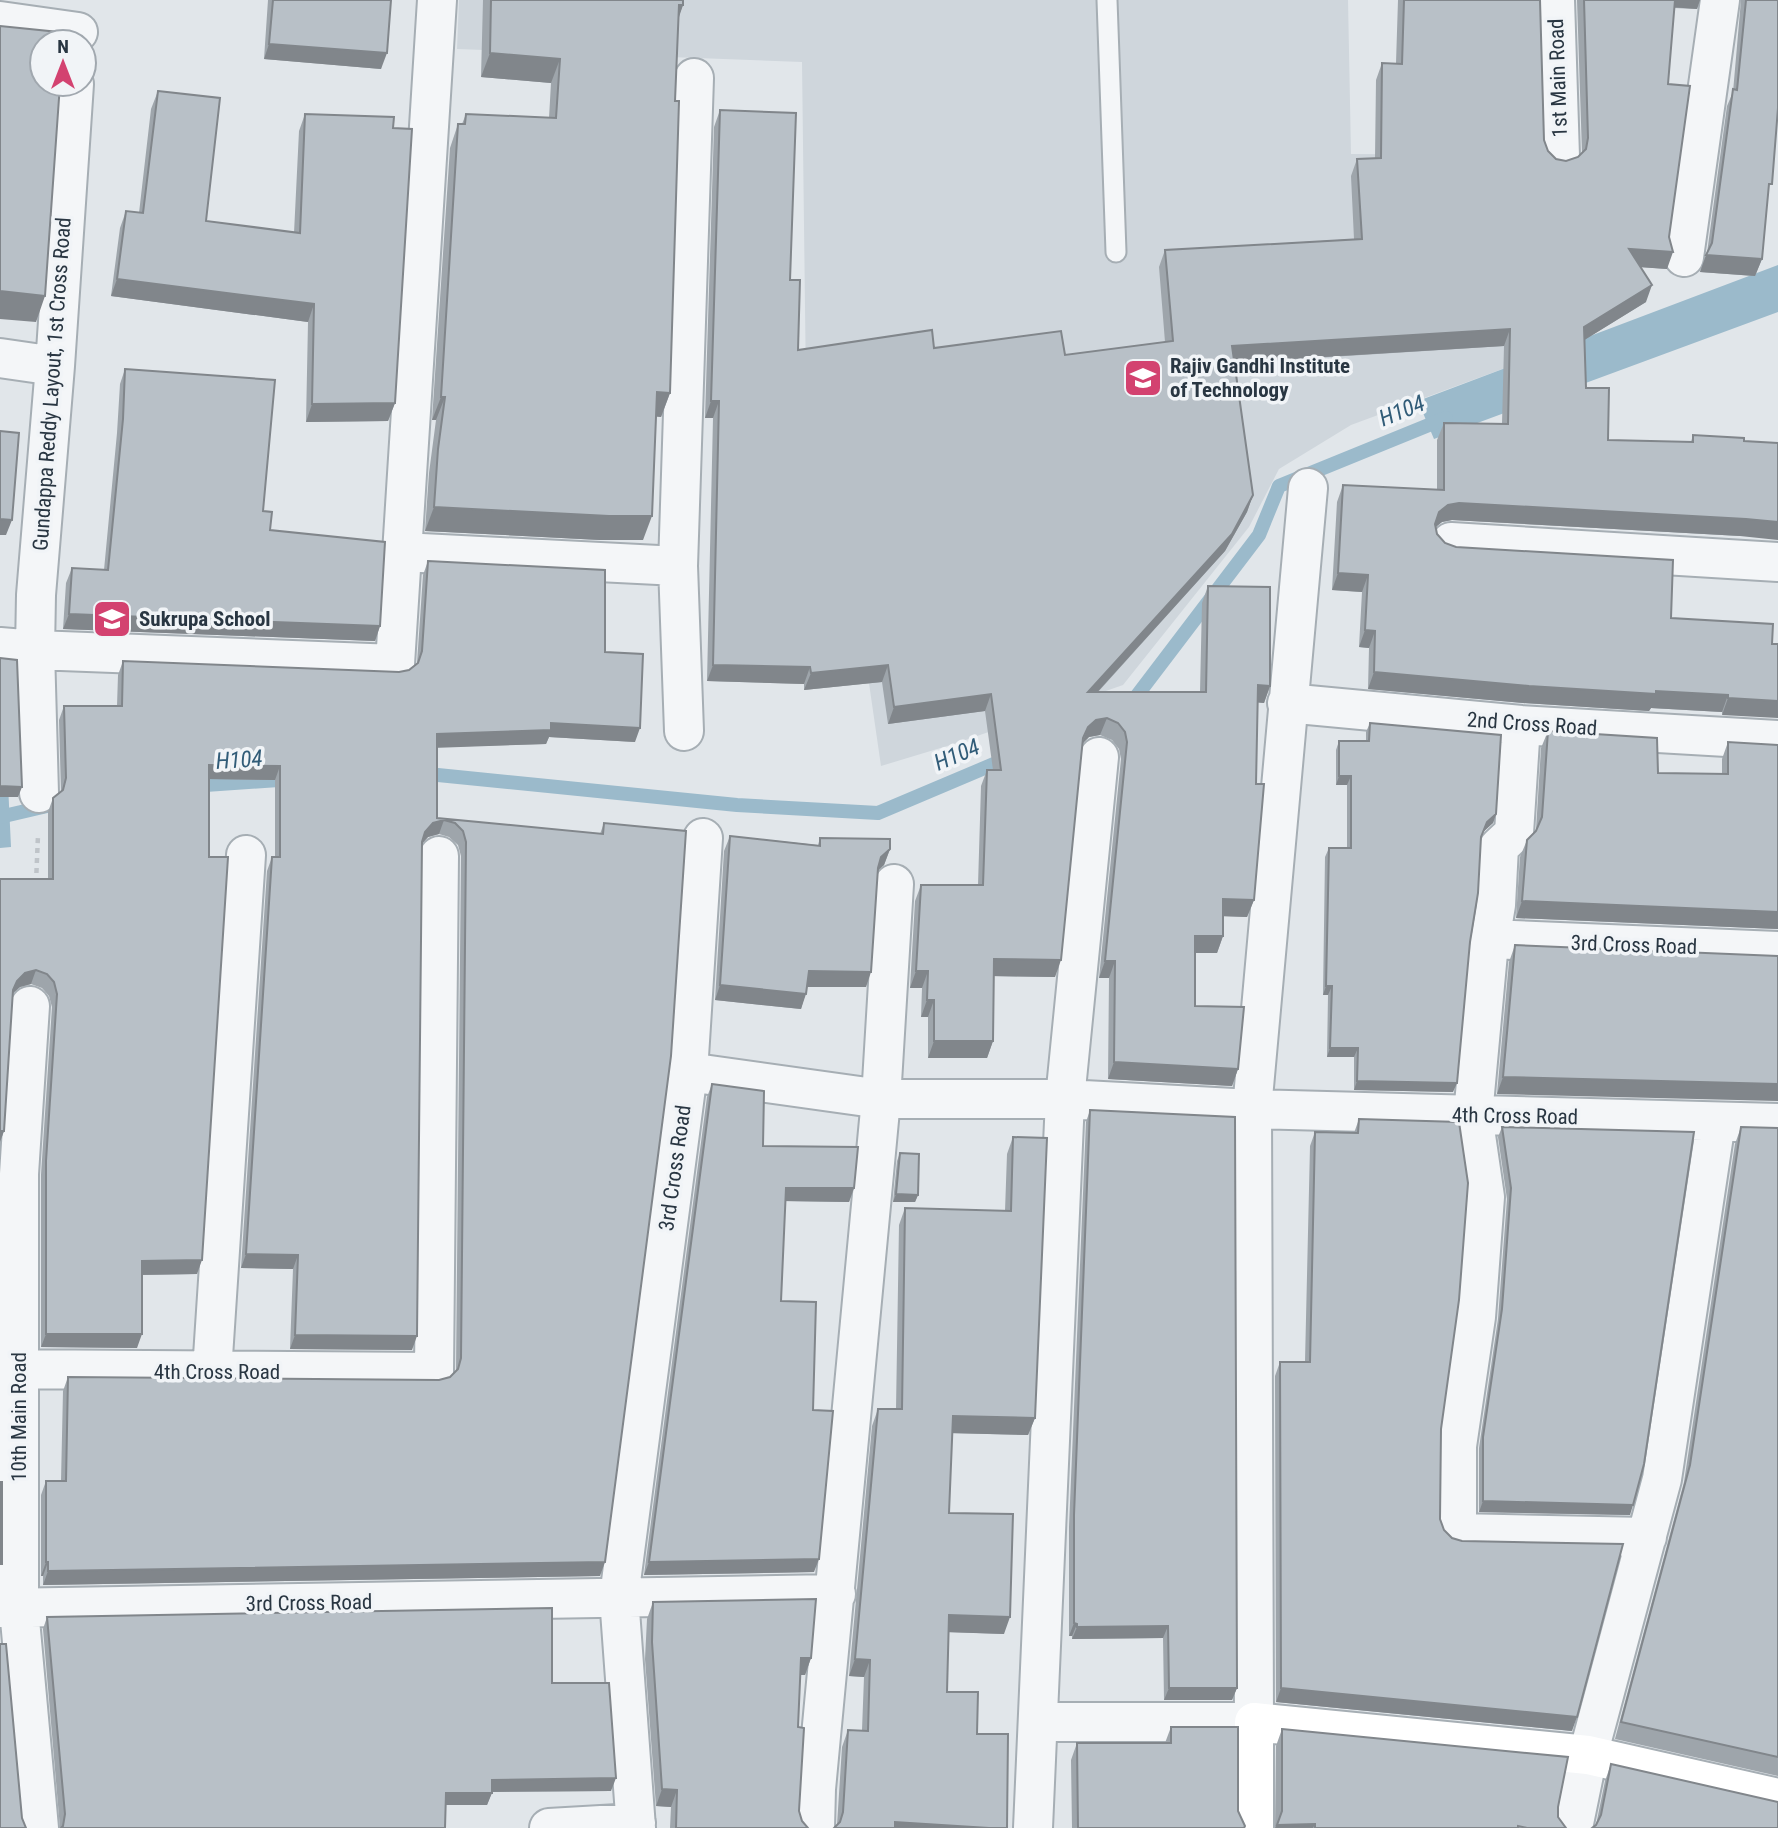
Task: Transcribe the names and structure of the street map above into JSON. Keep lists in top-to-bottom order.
{
  "streets": {
    "street": [
      "1st Main Road",
      "Gundappa Reddy Layout, 1st Cross Road",
      "2nd Cross Road",
      "3rd Cross Road",
      "4th Cross Road",
      "10th Main Road"
    ]
  },
  "crossings": [
    ["3rd Cross Road", "4th Cross Road"],
    ["3rd Cross Road", "10th Main Road"],
    ["4th Cross Road", "10th Main Road"]
  ],
  "water": ["H104"],
  "places": {
    "school or university": ["Rajiv Gandhi Institute of Technology", "Sukrupa School"]
  },
  "north": "top"
}
